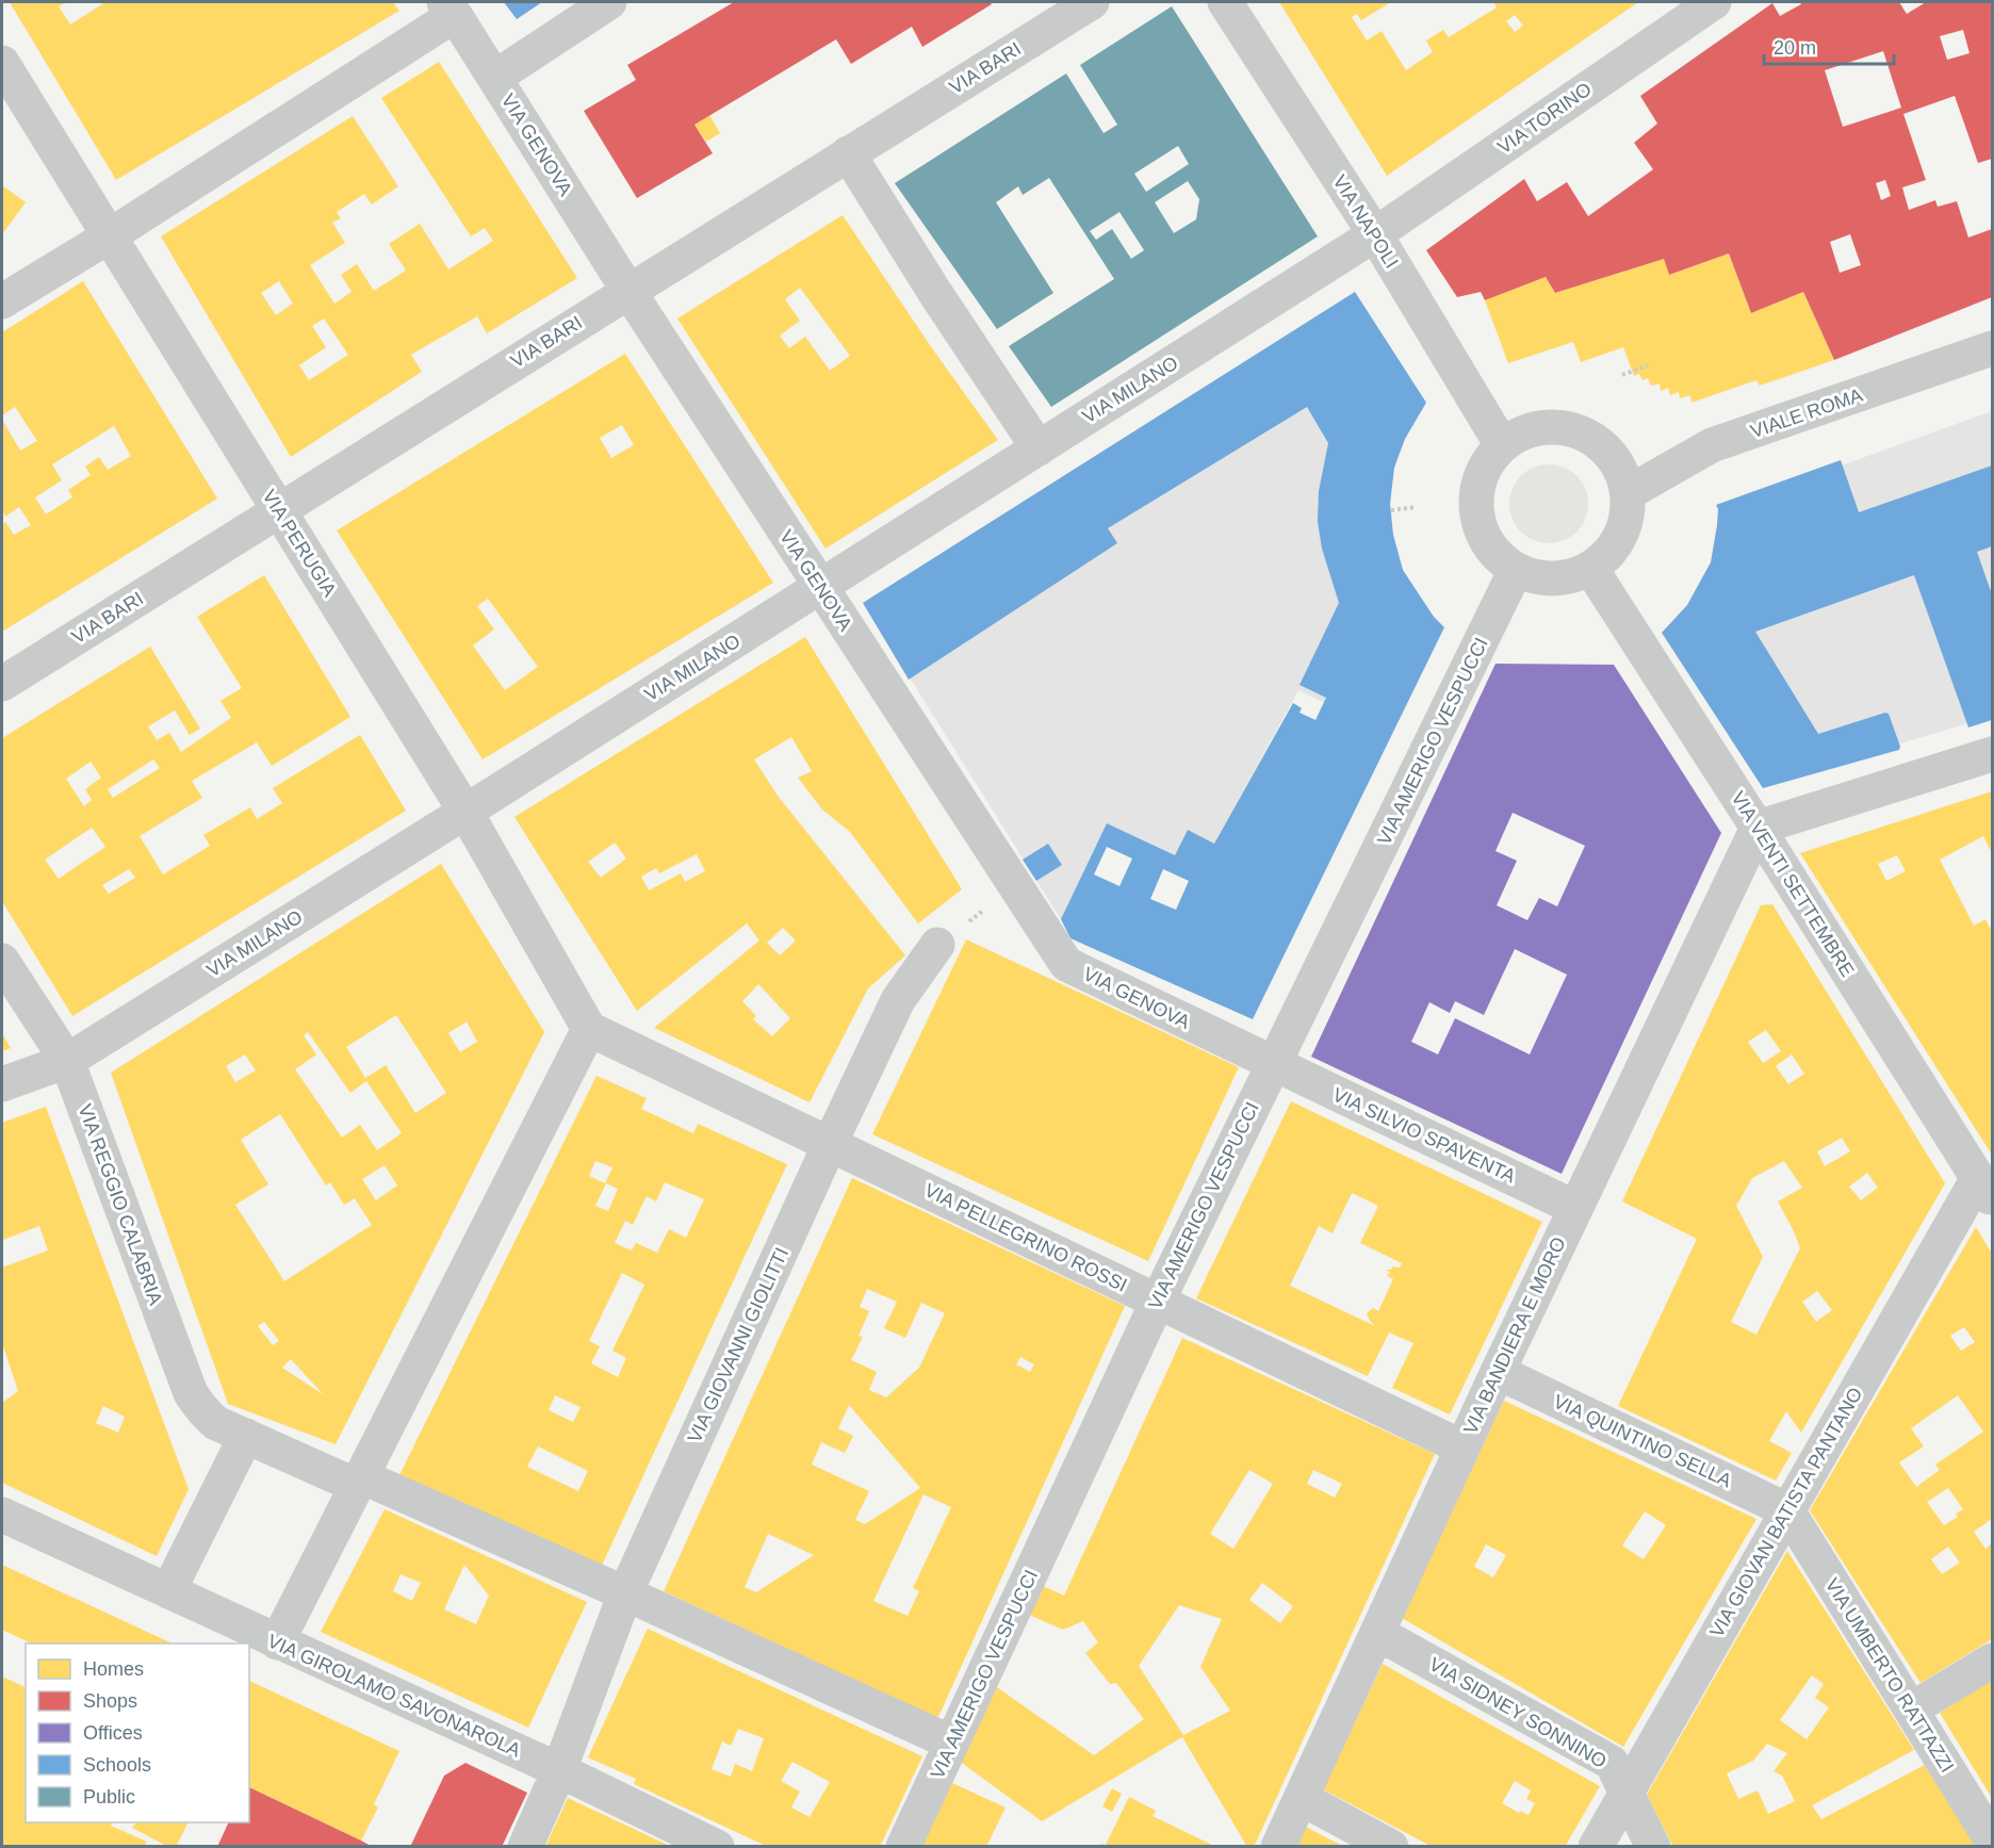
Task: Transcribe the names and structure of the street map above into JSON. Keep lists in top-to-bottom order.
{
  "streets": {
    "street": [
      "VIA BARI",
      "VIA TORINO",
      "VIA GENOVA",
      "VIA NAPOLI",
      "VIA MILANO",
      "VIALE ROMA",
      "VIA PERUGIA",
      "VIA AMERIGO VESPUCCI",
      "VIA VENTI SETTEMBRE",
      "VIA SILVIO SPAVENTA",
      "VIA REGGIO CALABRIA",
      "VIA PELLEGRINO ROSSI",
      "VIA BANDIERA E MORO",
      "VIA GIOVANNI GIOLITTI",
      "VIA QUINTINO SELLA",
      "VIA GIOVAN BATISTA PANTANO",
      "VIA UMBERTO RATTAZZI",
      "VIA GIROLAMO SAVONAROLA",
      "VIA SIDNEY SONNINO"
    ]
  },
  "crossings": [
    ["VIA BARI", "VIA GENOVA"],
    ["VIA BARI", "VIA PERUGIA"],
    ["VIA TORINO", "VIA NAPOLI"],
    ["VIA TORINO", "VIA MILANO"],
    ["VIA GENOVA", "VIA MILANO"],
    ["VIA GENOVA", "VIA AMERIGO VESPUCCI"],
    ["VIA GENOVA", "VIA SILVIO SPAVENTA"],
    ["VIA NAPOLI", "VIA MILANO"],
    ["VIA NAPOLI", "VIALE ROMA"],
    ["VIA NAPOLI", "VIA AMERIGO VESPUCCI"],
    ["VIA NAPOLI", "VIA VENTI SETTEMBRE"],
    ["VIA MILANO", "VIA PERUGIA"],
    ["VIA MILANO", "VIA REGGIO CALABRIA"],
    ["VIALE ROMA", "VIA AMERIGO VESPUCCI"],
    ["VIALE ROMA", "VIA VENTI SETTEMBRE"],
    ["VIA PERUGIA", "VIA PELLEGRINO ROSSI"],
    ["VIA AMERIGO VESPUCCI", "VIA VENTI SETTEMBRE"],
    ["VIA AMERIGO VESPUCCI", "VIA SILVIO SPAVENTA"],
    ["VIA AMERIGO VESPUCCI", "VIA REGGIO CALABRIA"],
    ["VIA AMERIGO VESPUCCI", "VIA PELLEGRINO ROSSI"],
    ["VIA VENTI SETTEMBRE", "VIA BANDIERA E MORO"],
    ["VIA VENTI SETTEMBRE", "VIA GIOVAN BATISTA PANTANO"],
    ["VIA SILVIO SPAVENTA", "VIA BANDIERA E MORO"],
    ["VIA REGGIO CALABRIA", "VIA GIOVANNI GIOLITTI"],
    ["VIA PELLEGRINO ROSSI", "VIA BANDIERA E MORO"],
    ["VIA PELLEGRINO ROSSI", "VIA GIOVANNI GIOLITTI"],
    ["VIA BANDIERA E MORO", "VIA QUINTINO SELLA"],
    ["VIA BANDIERA E MORO", "VIA SIDNEY SONNINO"],
    ["VIA GIOVANNI GIOLITTI", "VIA GIROLAMO SAVONAROLA"],
    ["VIA QUINTINO SELLA", "VIA GIOVAN BATISTA PANTANO"],
    ["VIA QUINTINO SELLA", "VIA UMBERTO RATTAZZI"],
    ["VIA GIOVAN BATISTA PANTANO", "VIA UMBERTO RATTAZZI"],
    ["VIA GIOVAN BATISTA PANTANO", "VIA SIDNEY SONNINO"]
  ],
  "legend": [
    "Homes",
    "Shops",
    "Offices",
    "Schools",
    "Public"
  ],
  "scale_bar": "20 m"
}
